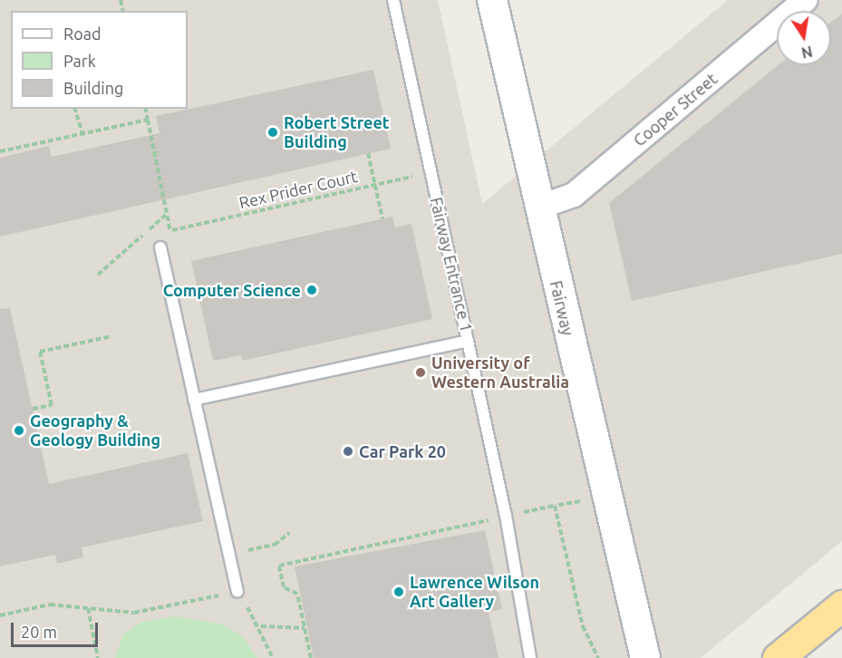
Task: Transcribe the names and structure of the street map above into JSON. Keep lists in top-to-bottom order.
{
  "streets": {
    "street": ["Cooper Street", "Fairway"],
    "lane": ["Fairway Entrance 1"],
    "path": ["Rex Prider Court"]
  },
  "crossings": [
    ["Cooper Street", "Fairway"],
    ["Rex Prider Court", "Fairway Entrance 1"]
  ],
  "places": [
    "Robert Street Building",
    "Computer Science",
    "University of Western Australia",
    "Geography & Geology Building",
    "Car Park 20",
    "Lawrence Wilson Art Gallery"
  ],
  "legend": ["Road", "Park", "Building"],
  "scale_bar": "20 m",
  "north": "bottom"
}
